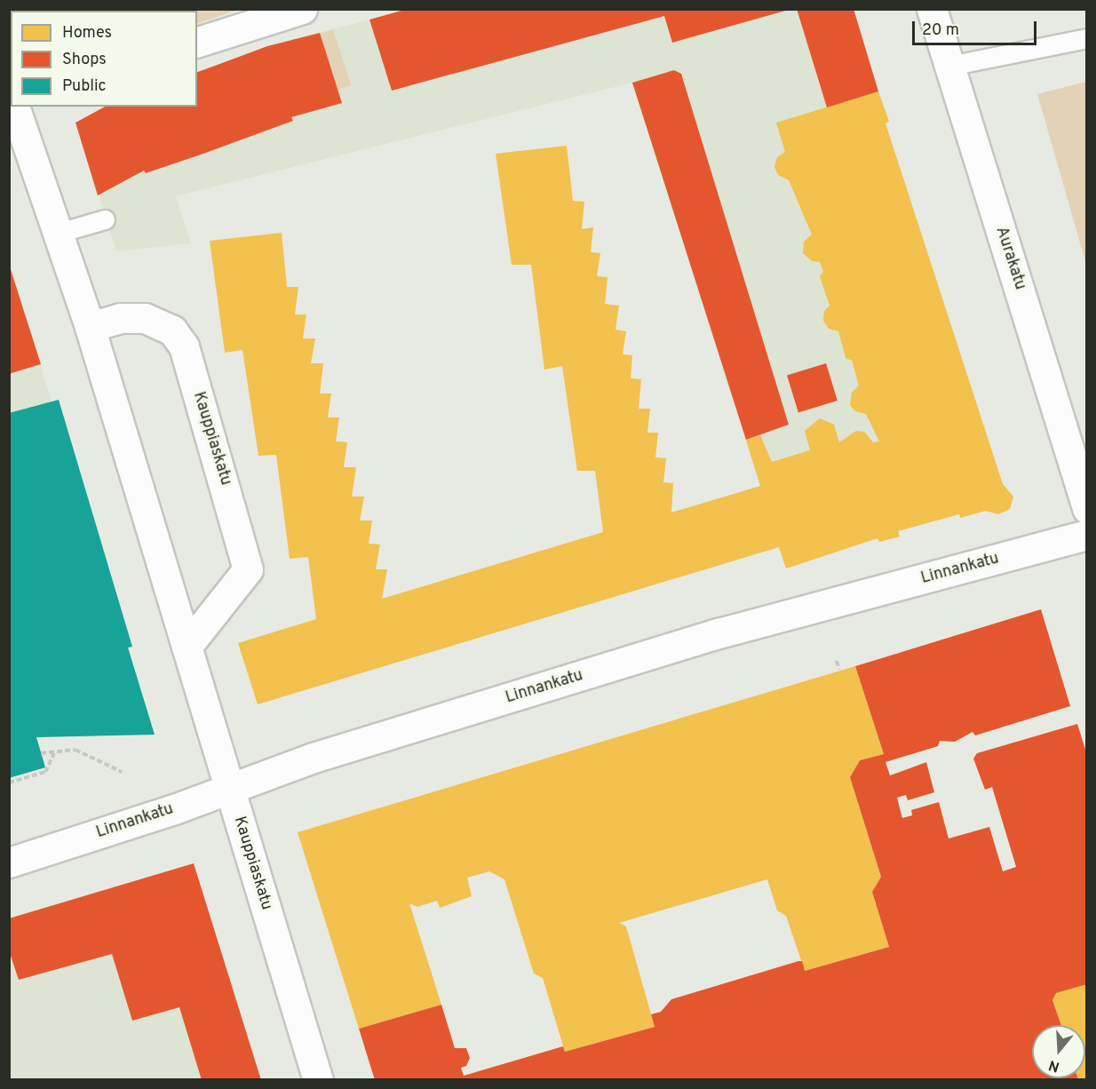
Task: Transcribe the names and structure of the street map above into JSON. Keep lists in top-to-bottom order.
{
  "streets": {
    "main road": ["Aurakatu", "Kauppiaskatu", "Linnankatu"]
  },
  "crossings": [
    ["Kauppiaskatu", "Linnankatu"]
  ],
  "legend": ["Homes", "Shops", "Public"],
  "scale_bar": "20 m",
  "north": "bottom"
}
